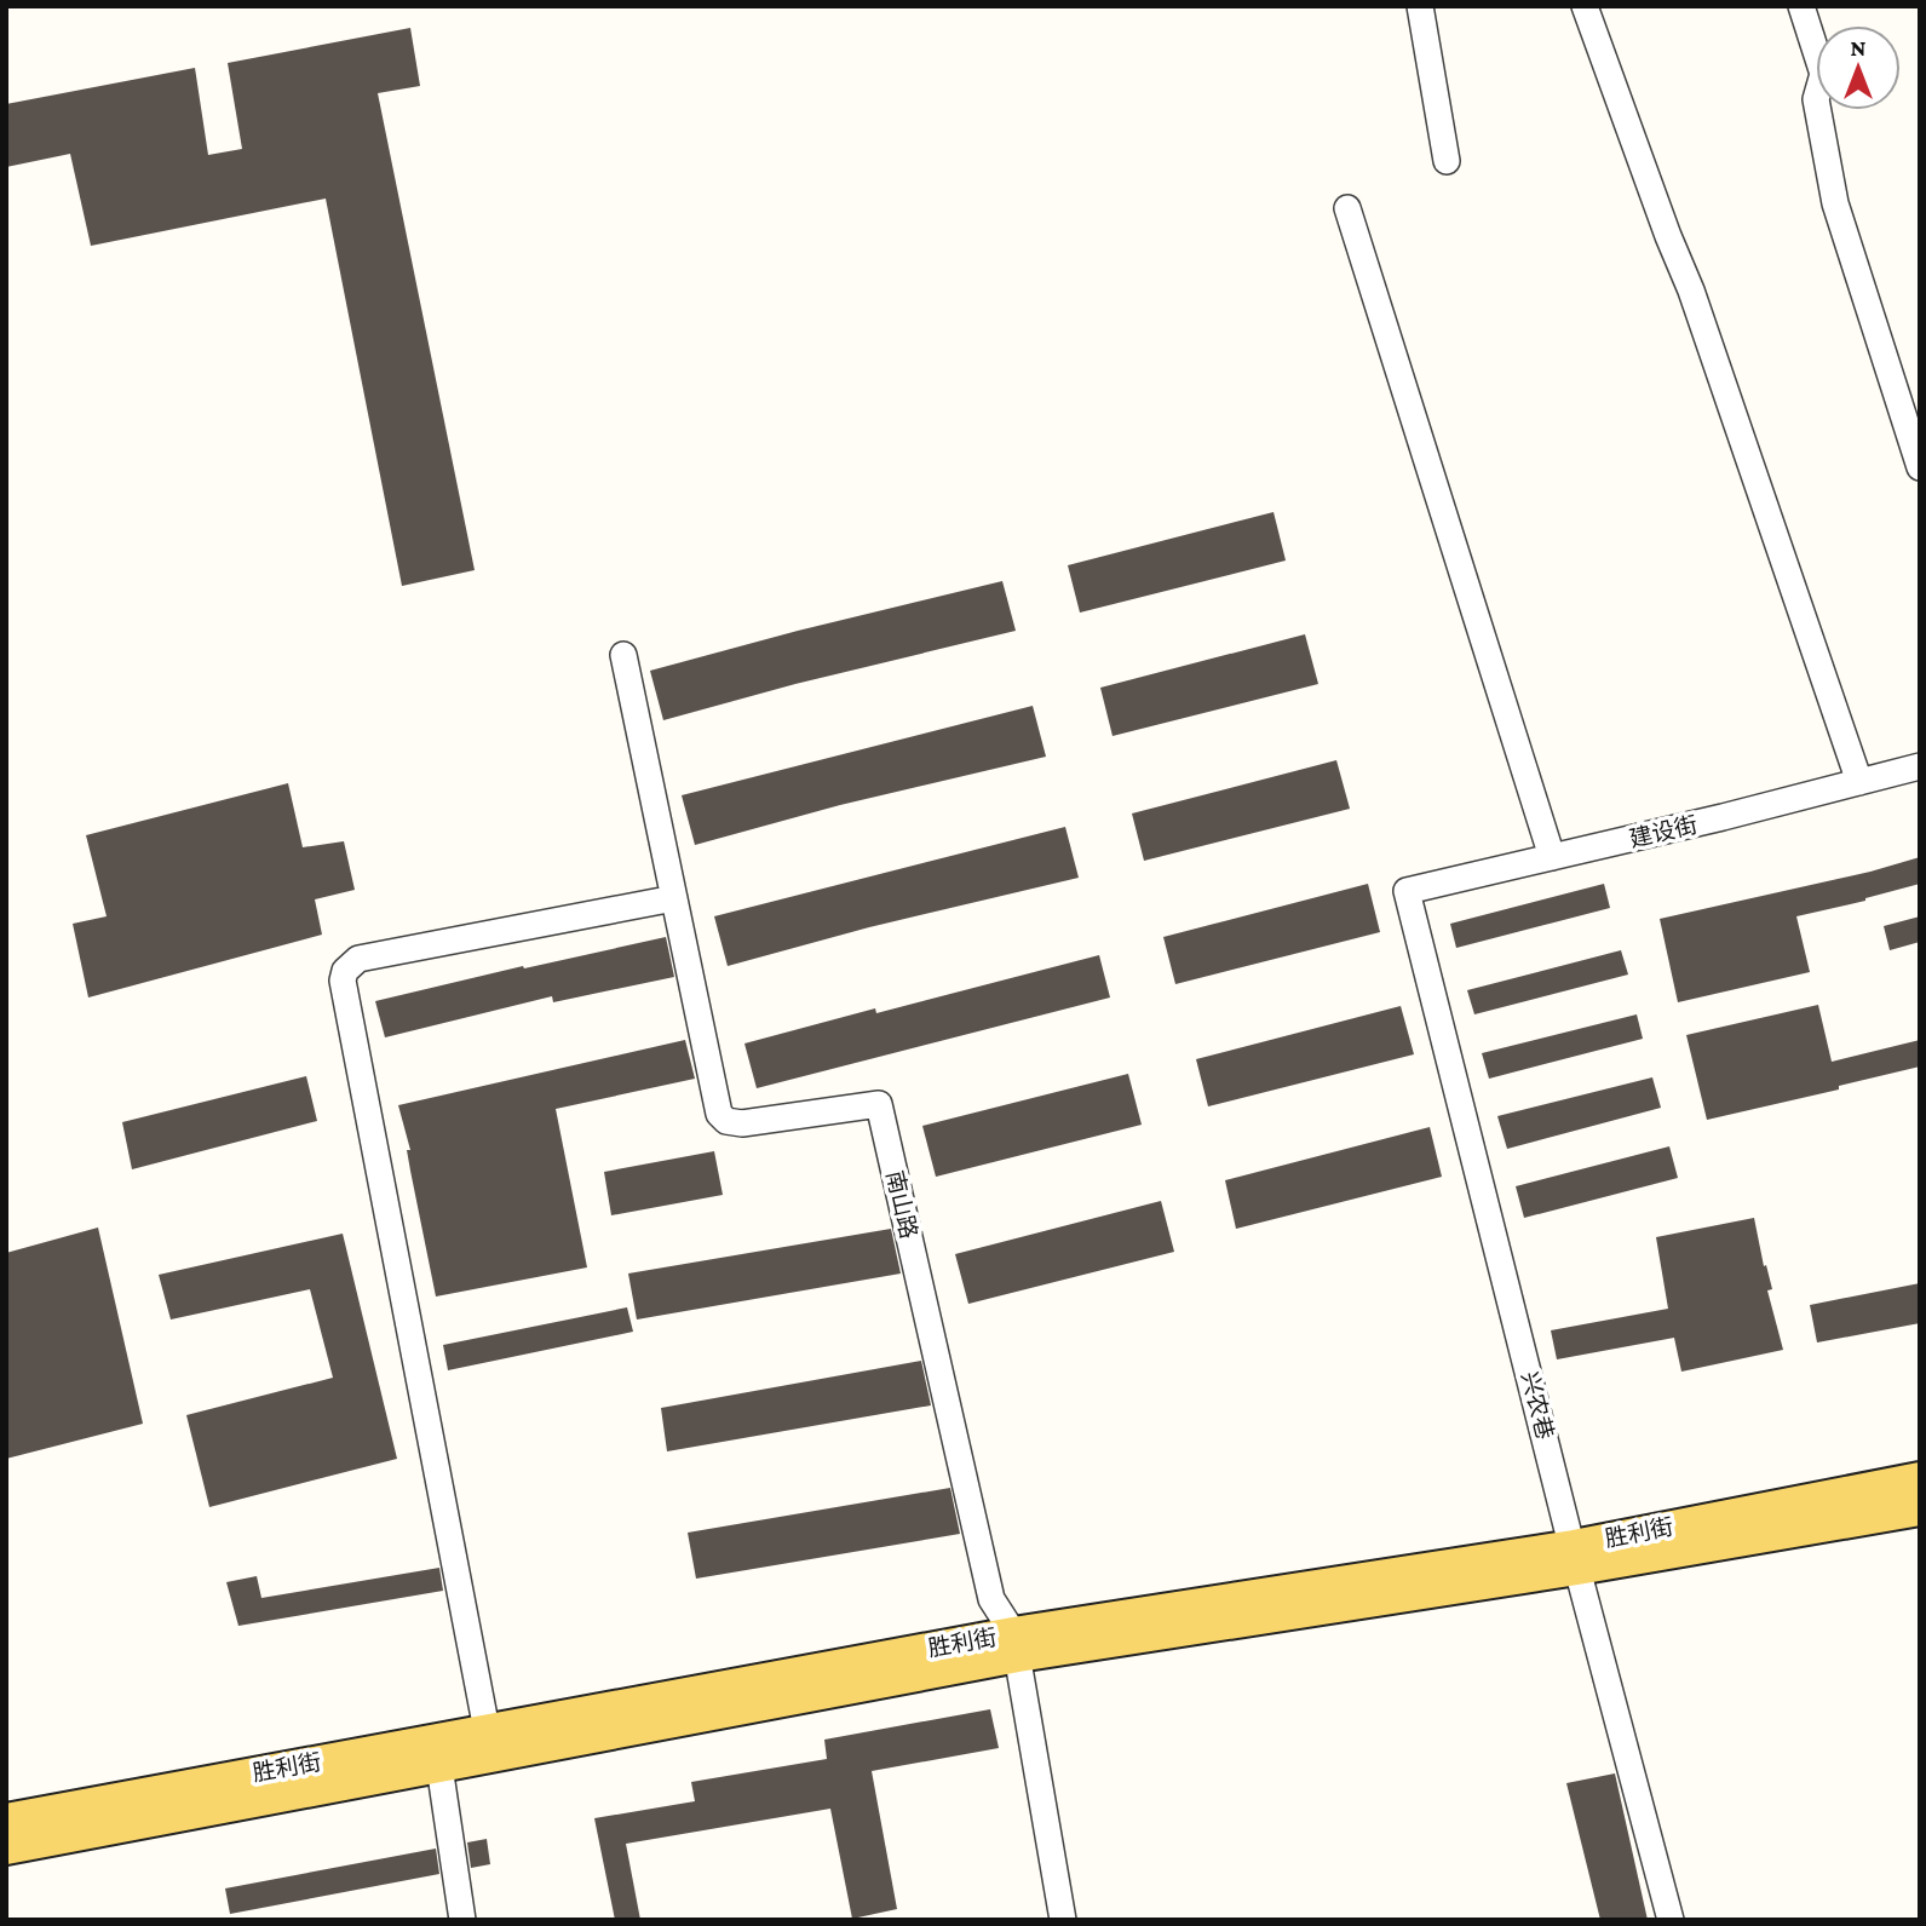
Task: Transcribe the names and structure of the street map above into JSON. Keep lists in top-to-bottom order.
{
  "streets": {
    "main road": ["胜利街"],
    "street": ["建设街", "南山路", "兴农巷"]
  },
  "crossings": [
    ["建设街", "兴农巷"],
    ["南山路", "胜利街"],
    ["兴农巷", "胜利街"]
  ],
  "north": "top"
}
